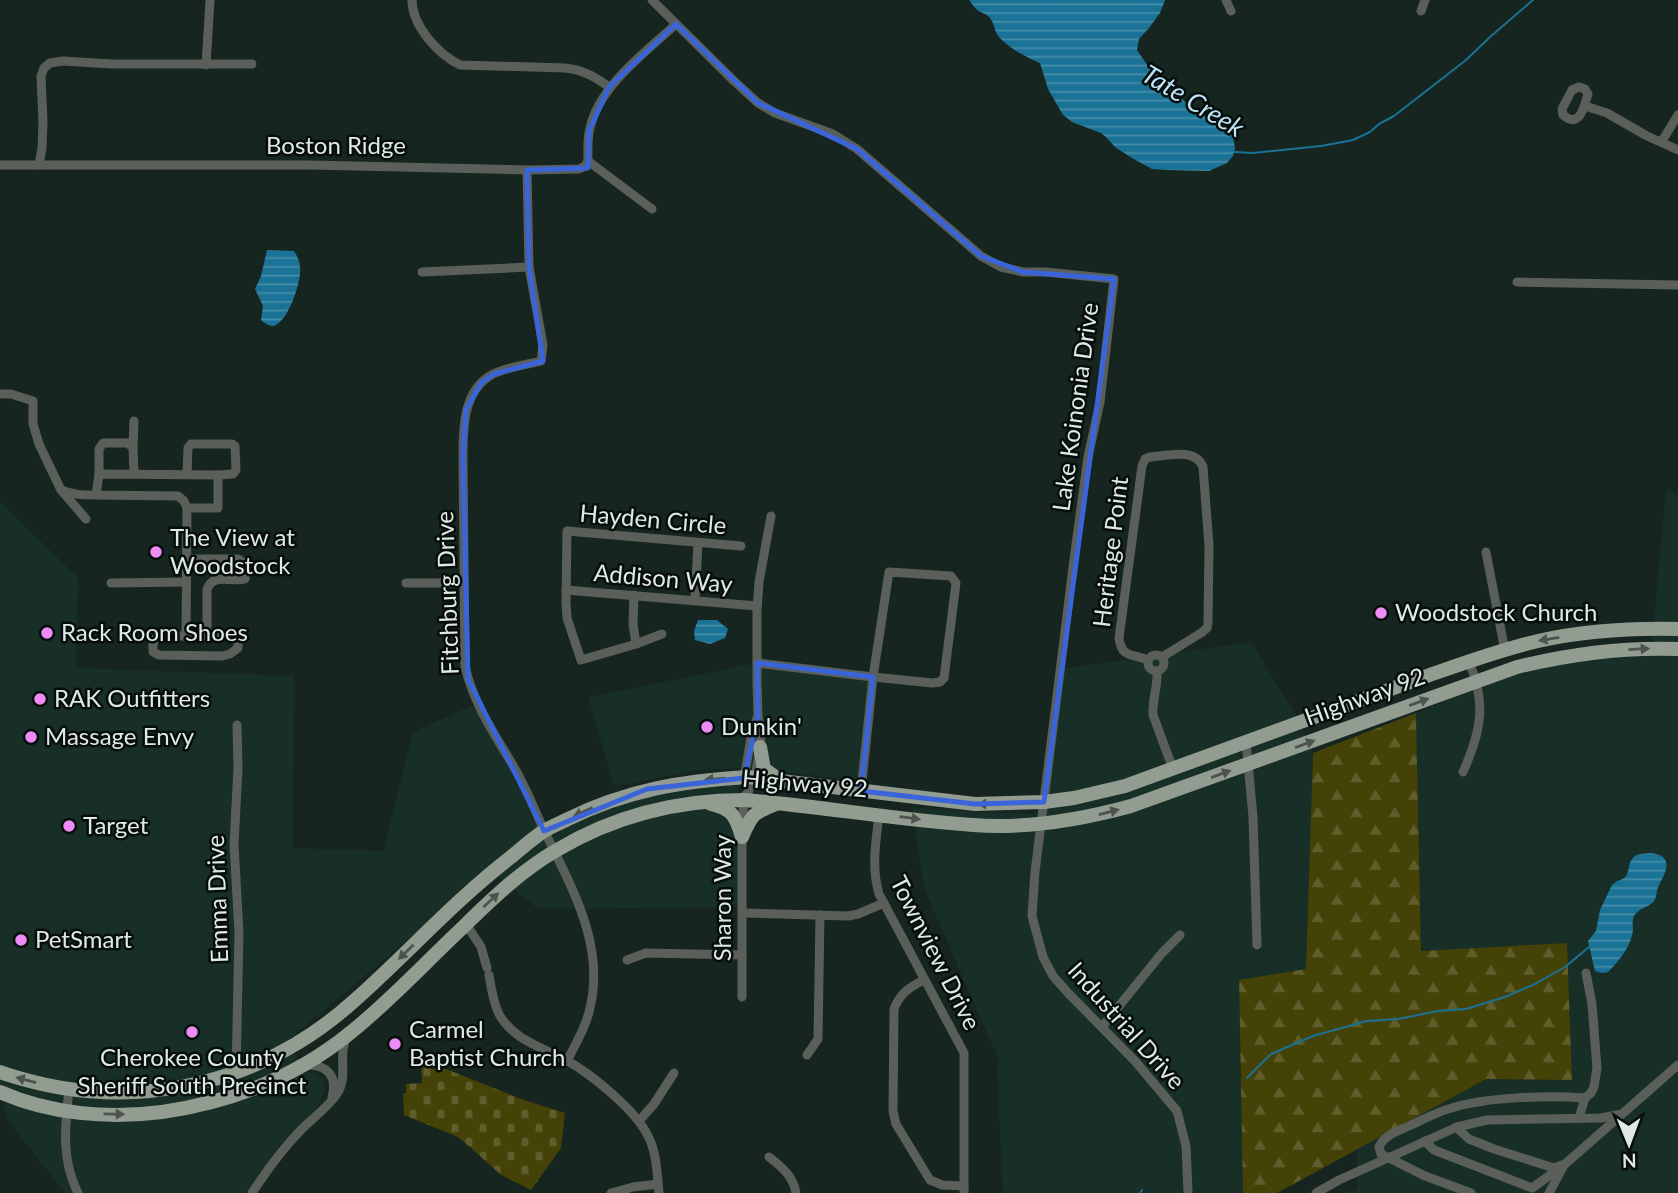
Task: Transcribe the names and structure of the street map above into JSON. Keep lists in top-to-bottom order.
{
  "streets": {
    "main road": ["Highway 92"],
    "street": [
      "Boston Ridge",
      "Lake Koinonia Drive",
      "Hayden Circle",
      "Heritage Point",
      "Addison Way",
      "Fitchburg Drive",
      "Sharon Way",
      "Emma Drive",
      "Townview Drive",
      "Industrial Drive"
    ]
  },
  "crossings": [
    ["Lake Koinonia Drive", "Highway 92"],
    ["Lake Koinonia Drive", "Industrial Drive"],
    ["Hayden Circle", "Addison Way"],
    ["Fitchburg Drive", "Highway 92"],
    ["Highway 92", "Sharon Way"],
    ["Highway 92", "Emma Drive"],
    ["Highway 92", "Townview Drive"],
    ["Highway 92", "Industrial Drive"]
  ],
  "water": ["Tate Creek"],
  "places": [
    "The View at Woodstock",
    "Woodstock Church",
    "Rack Room Shoes",
    "RAK Outfitters",
    "Dunkin'",
    "Massage Envy",
    "Target",
    "PetSmart",
    "Cherokee County Sheriff South Precinct",
    "Carmel Baptist Church"
  ],
  "north": "bottom"
}
